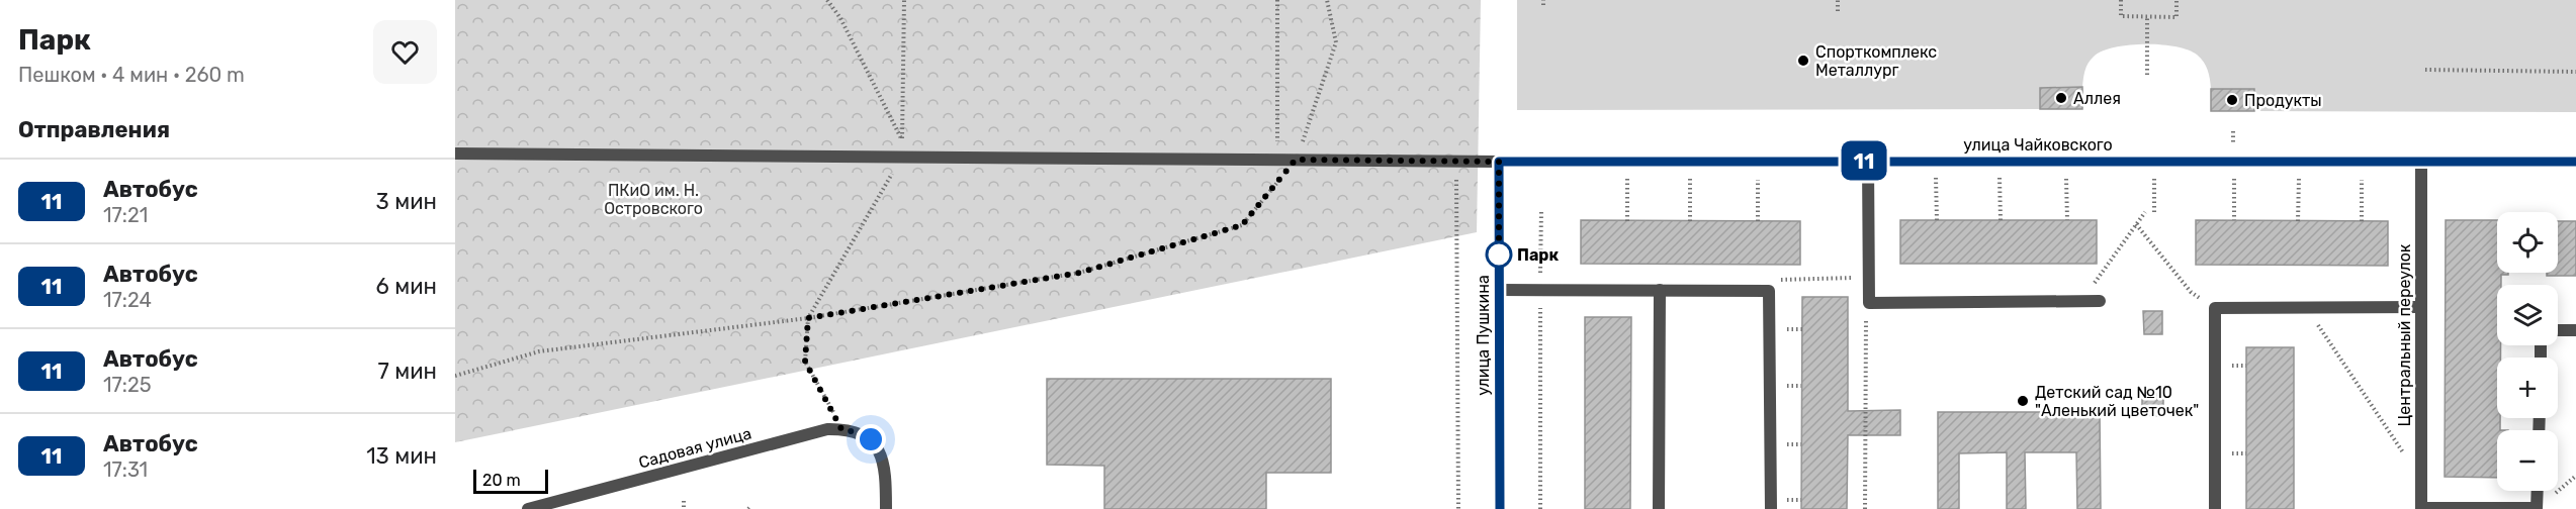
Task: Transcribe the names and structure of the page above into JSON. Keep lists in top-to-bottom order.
{
  "streets": {
    "main road": ["улица Чайковского", "улица Пушкина"],
    "street": ["Центральный переулок", "Садовая улица"]
  },
  "crossings": [
    ["улица Чайковского", "улица Пушкина"],
    ["улица Чайковского", "Центральный переулок"]
  ],
  "parks": ["ПКиО им. Н. Островского"],
  "places": [
    "Спорткомплекс Металлург",
    "Аллея",
    "Продукты",
    "Парк",
    "Детский сад №10 \"Аленький цветочек\""
  ],
  "lines": ["bus line 11"],
  "scale_bar": "20 m",
  "page": {
    "heading": [
      ["Парк", "Пешком · 4 мин · 260 m"],
      "Отправления"
    ],
    "on_map": "11",
    "list": [
      {
        "mark": "11",
        "name": "Автобус",
        "note": "17:21",
        "value": "3 мин"
      },
      {
        "mark": "11",
        "name": "Автобус",
        "note": "17:24",
        "value": "6 мин"
      },
      {
        "mark": "11",
        "name": "Автобус",
        "note": "17:25",
        "value": "7 мин"
      },
      {
        "mark": "11",
        "name": "Автобус",
        "note": "17:31",
        "value": "13 мин"
      }
    ],
    "map_buttons": ["+", "−"],
    "scale": "20 m"
  }
}
